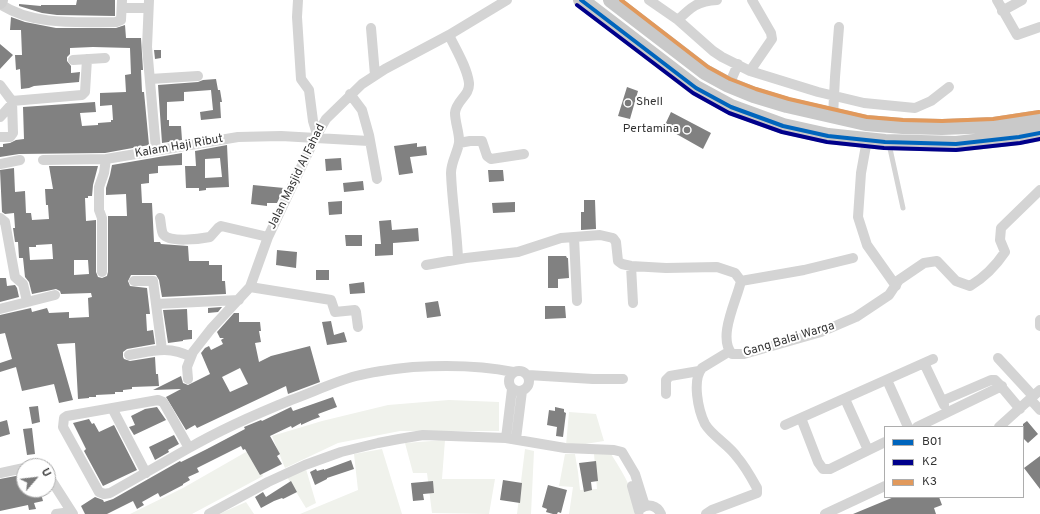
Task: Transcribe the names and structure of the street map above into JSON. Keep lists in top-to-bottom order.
{
  "streets": {
    "street": ["Kalam Haji Ribut", "Jalan Masjid Al Fahad", "Gang Balai Warga"]
  },
  "crossings": [
    ["Kalam Haji Ribut", "Jalan Masjid Al Fahad"]
  ],
  "places": ["Shell", "Pertamina"],
  "lines": ["transit line B01", "transit line K3", "transit line K2"],
  "legend": ["B01", "K2", "K3"],
  "north": "top right"
}
